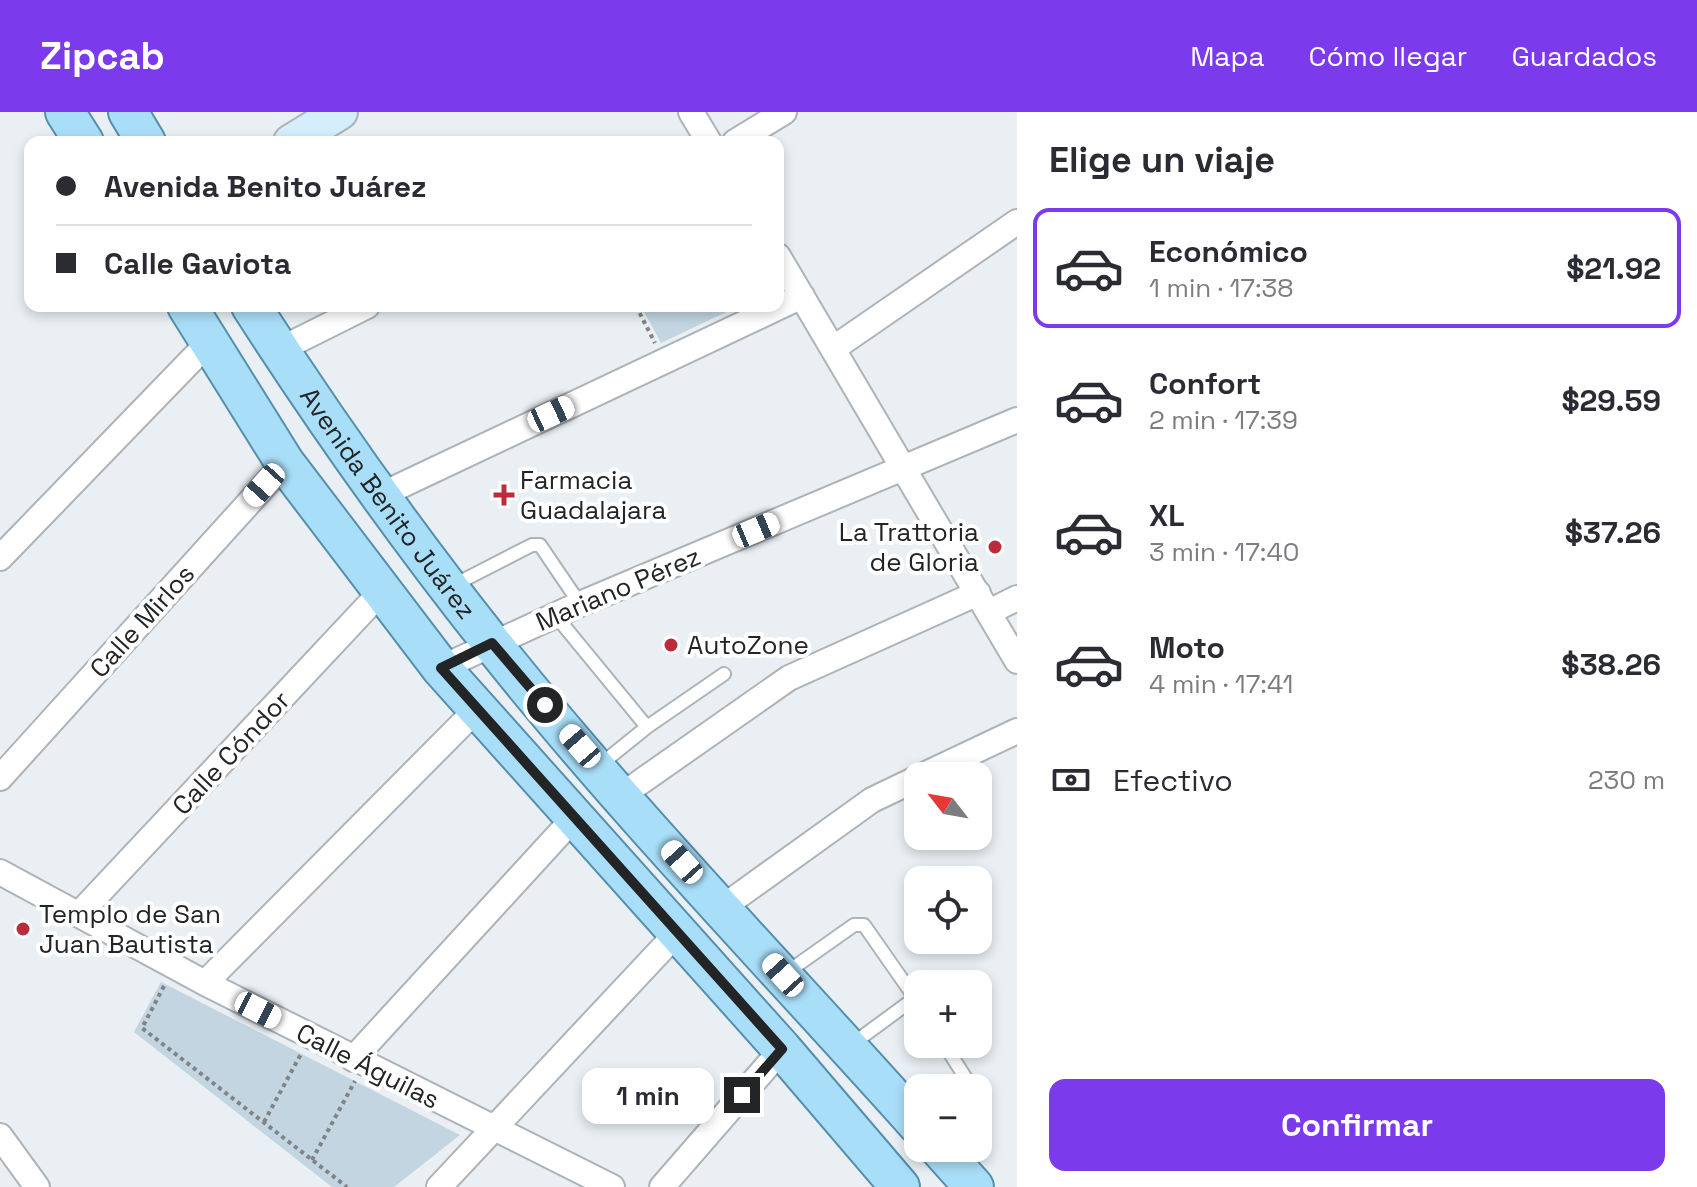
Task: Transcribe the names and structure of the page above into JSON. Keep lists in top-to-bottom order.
{
  "streets": {
    "main road": ["Avenida Benito Juárez"],
    "street": [
      "Mariano Pérez",
      "Calle Mirlos",
      "Calle Cóndor",
      "Calle Águilas"
    ]
  },
  "crossings": [
    ["Avenida Benito Juárez", "Mariano Pérez"],
    ["Calle Cóndor", "Calle Águilas"]
  ],
  "places": {
    "health": ["Farmacia Guadalajara"],
    "other": ["La Trattoria de Gloria", "AutoZone", "Templo de San Juan Bautista"]
  },
  "north": "top left",
  "page": {
    "header": "Zipcab",
    "nav": ["Mapa", "Cómo llegar", "Guardados"],
    "heading": "Elige un viaje",
    "banner": ["Avenida Benito Juárez", "Calle Gaviota"],
    "list": [
      {
        "name": "Económico",
        "note": "1 min · 17:38",
        "value": "$21.92"
      },
      {
        "name": "Confort",
        "note": "2 min · 17:39",
        "value": "$29.59"
      },
      {
        "name": "XL",
        "note": "3 min · 17:40",
        "value": "$37.26"
      },
      {
        "name": "Moto",
        "note": "4 min · 17:41",
        "value": "$38.26"
      }
    ],
    "pay": ["Efectivo", "230 m"],
    "map_buttons": ["+", "−"],
    "buttons": "Confirmar",
    "bubble": "1 min"
  }
}
